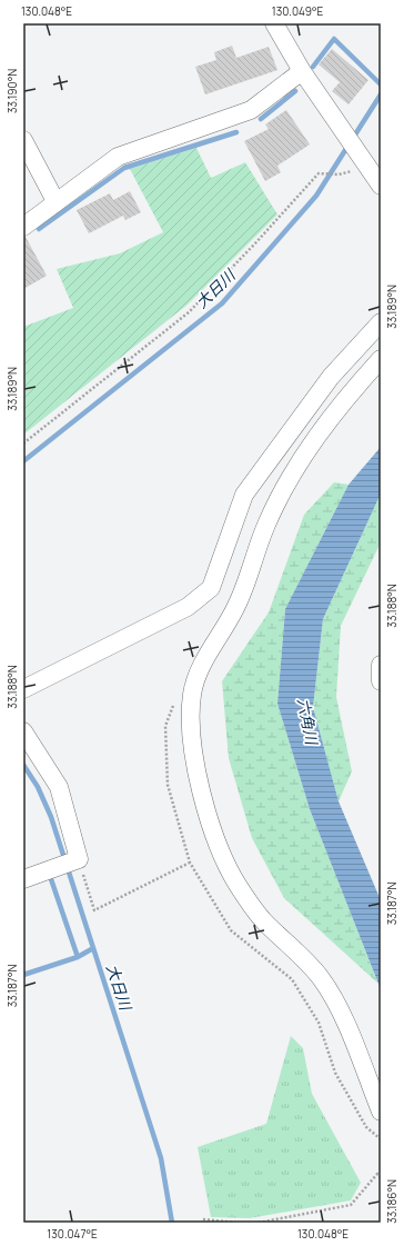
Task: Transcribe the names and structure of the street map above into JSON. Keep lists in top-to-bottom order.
{
  "water": ["大日川", "六角川"],
  "coordinates": [
    "130.048°E",
    "130.049°E",
    "33.190°N",
    "33.189°N",
    "33.188°N",
    "33.187°N",
    "33.186°N",
    "130.047°E"
  ]
}
